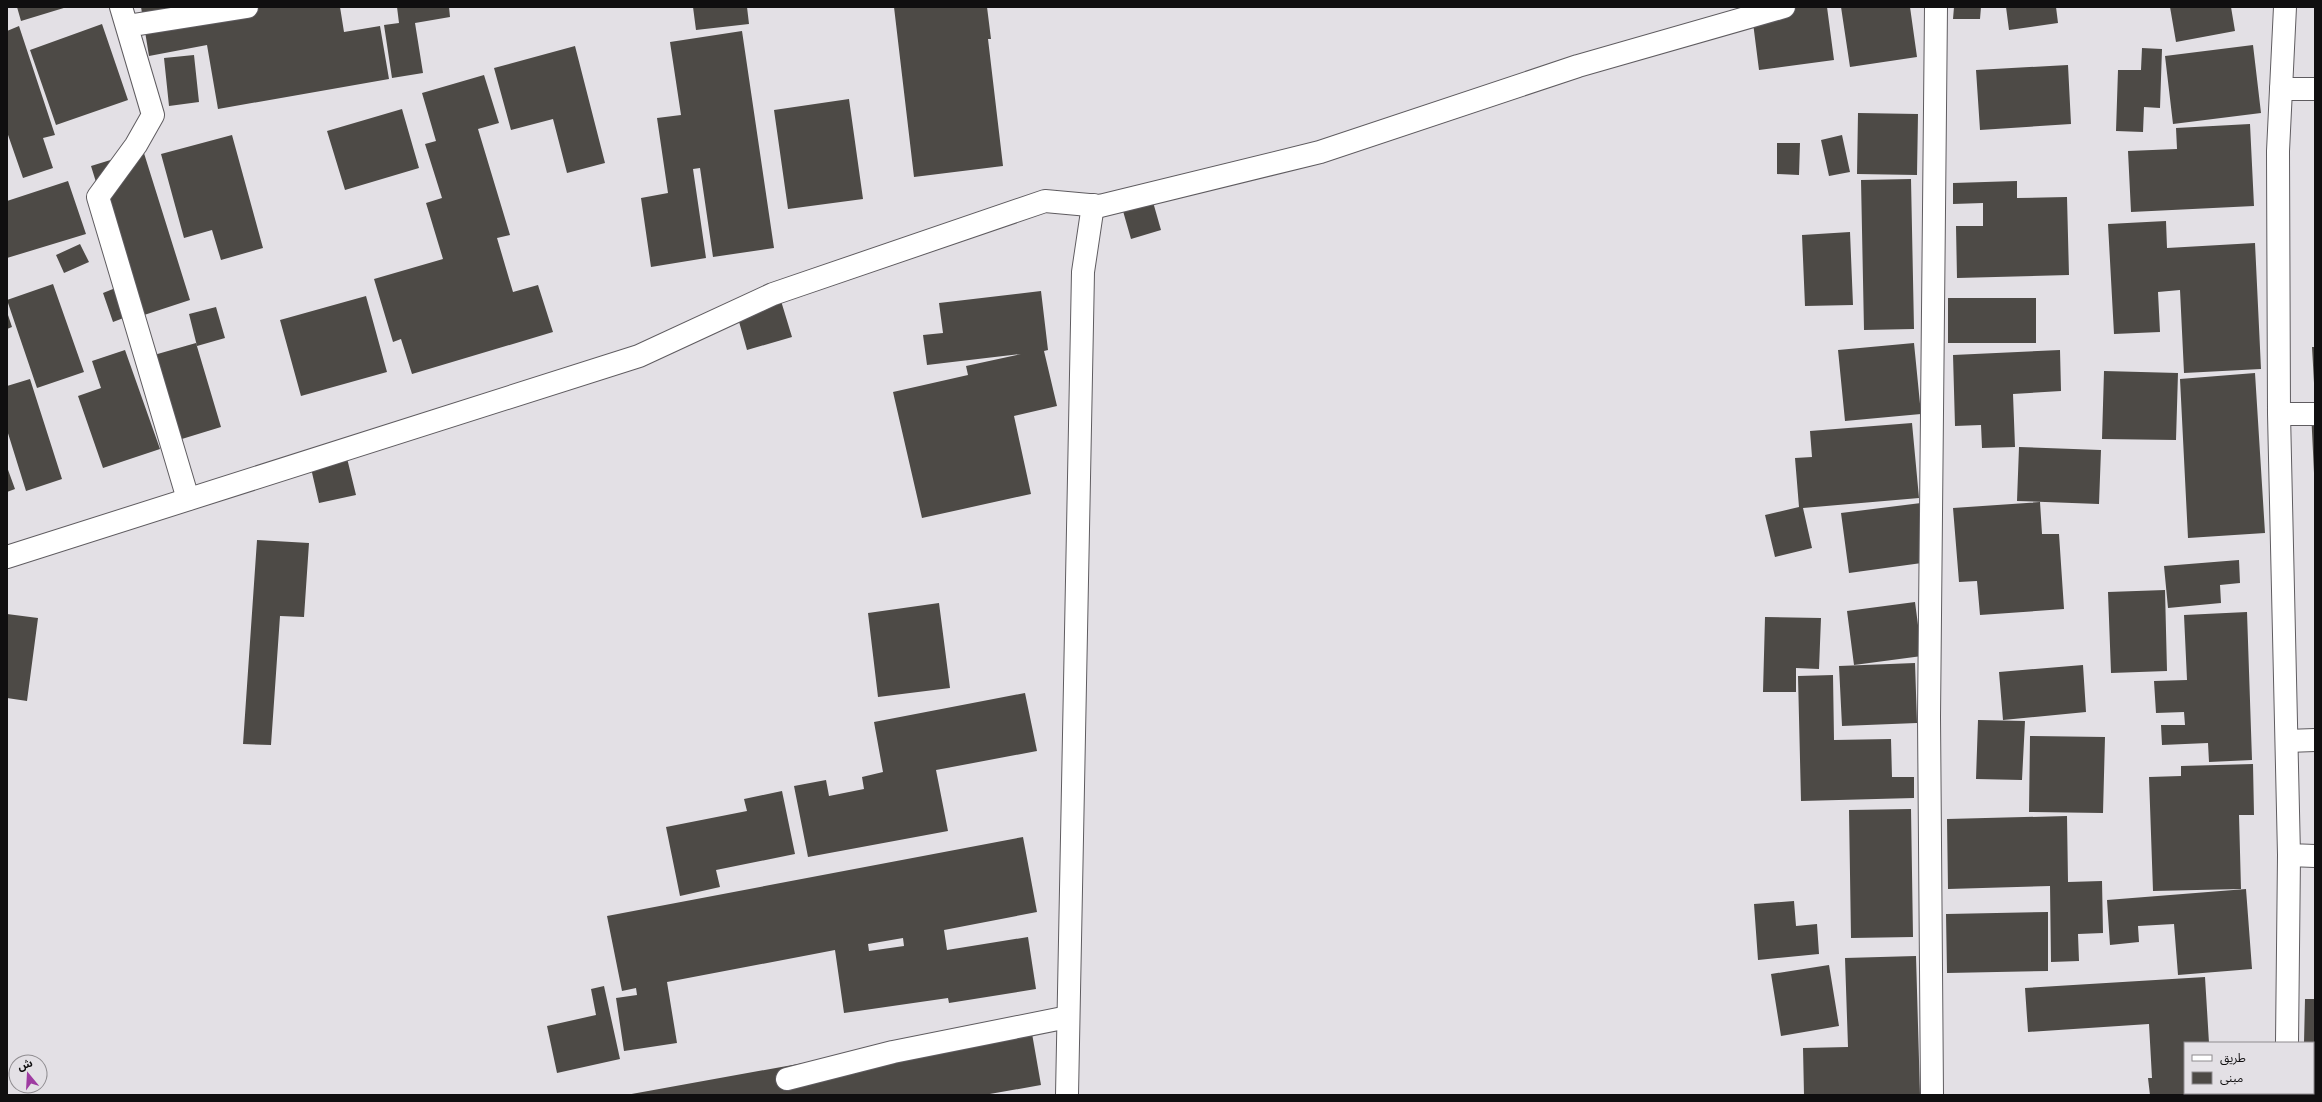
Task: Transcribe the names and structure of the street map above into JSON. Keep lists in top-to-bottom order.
{
  "legend": ["طريق", "مبنى"],
  "north": "top"
}
